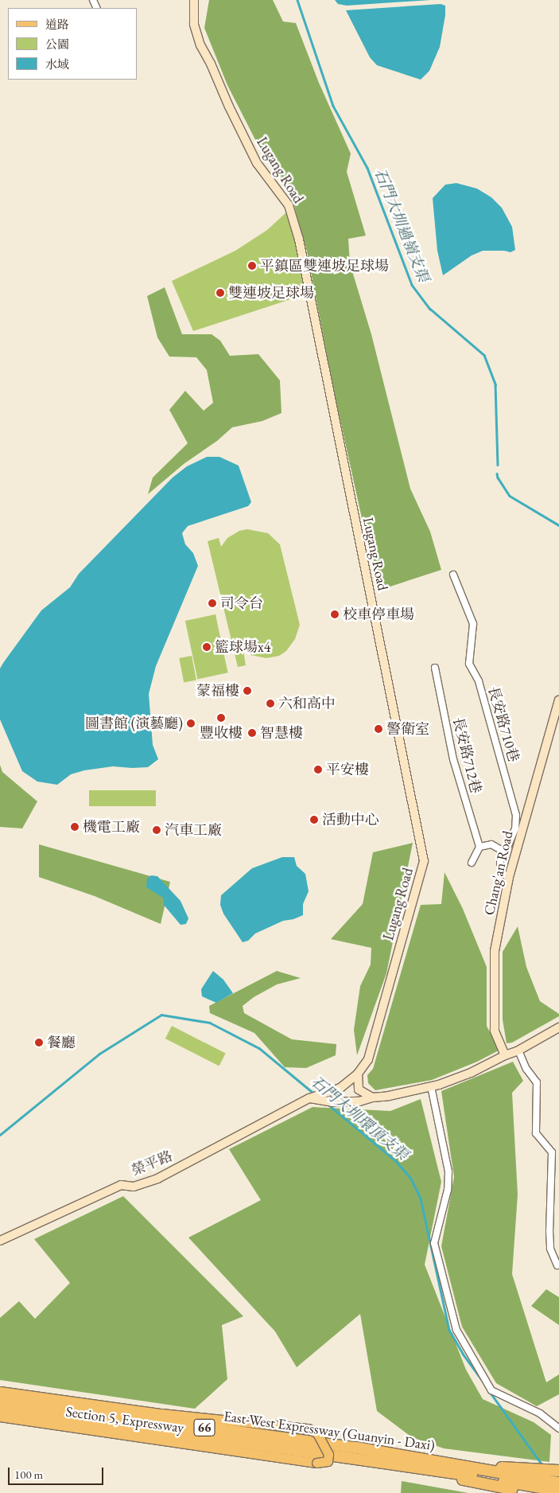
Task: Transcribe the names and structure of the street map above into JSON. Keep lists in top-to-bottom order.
{
  "streets": {
    "highway": ["66", "East-West Expressway (Guanyin - Daxi)"],
    "main road": ["Section 5, Expressway"],
    "street": [
      "Lugang Road",
      "長安路710巷",
      "長安路712巷",
      "Chang'an Road",
      "榮平路"
    ]
  },
  "crossings": [
    ["Lugang Road", "榮平路"],
    ["長安路710巷", "Chang'an Road"]
  ],
  "water": ["石門大圳過嶺支渠", "石門大圳環頂支渠"],
  "places": [
    "平鎮區雙連坡足球場",
    "雙連坡足球場",
    "司令台",
    "校車停車場",
    "籃球場x4",
    "蒙福樓",
    "六和高中",
    "豐收樓",
    "圖書館 (演藝廳)",
    "警衛室",
    "智慧樓",
    "平安樓",
    "活動中心",
    "機電工廠",
    "汽車工廠",
    "餐廳"
  ],
  "legend": ["道路", "公園", "水域"],
  "scale_bar": "100 m"
}
